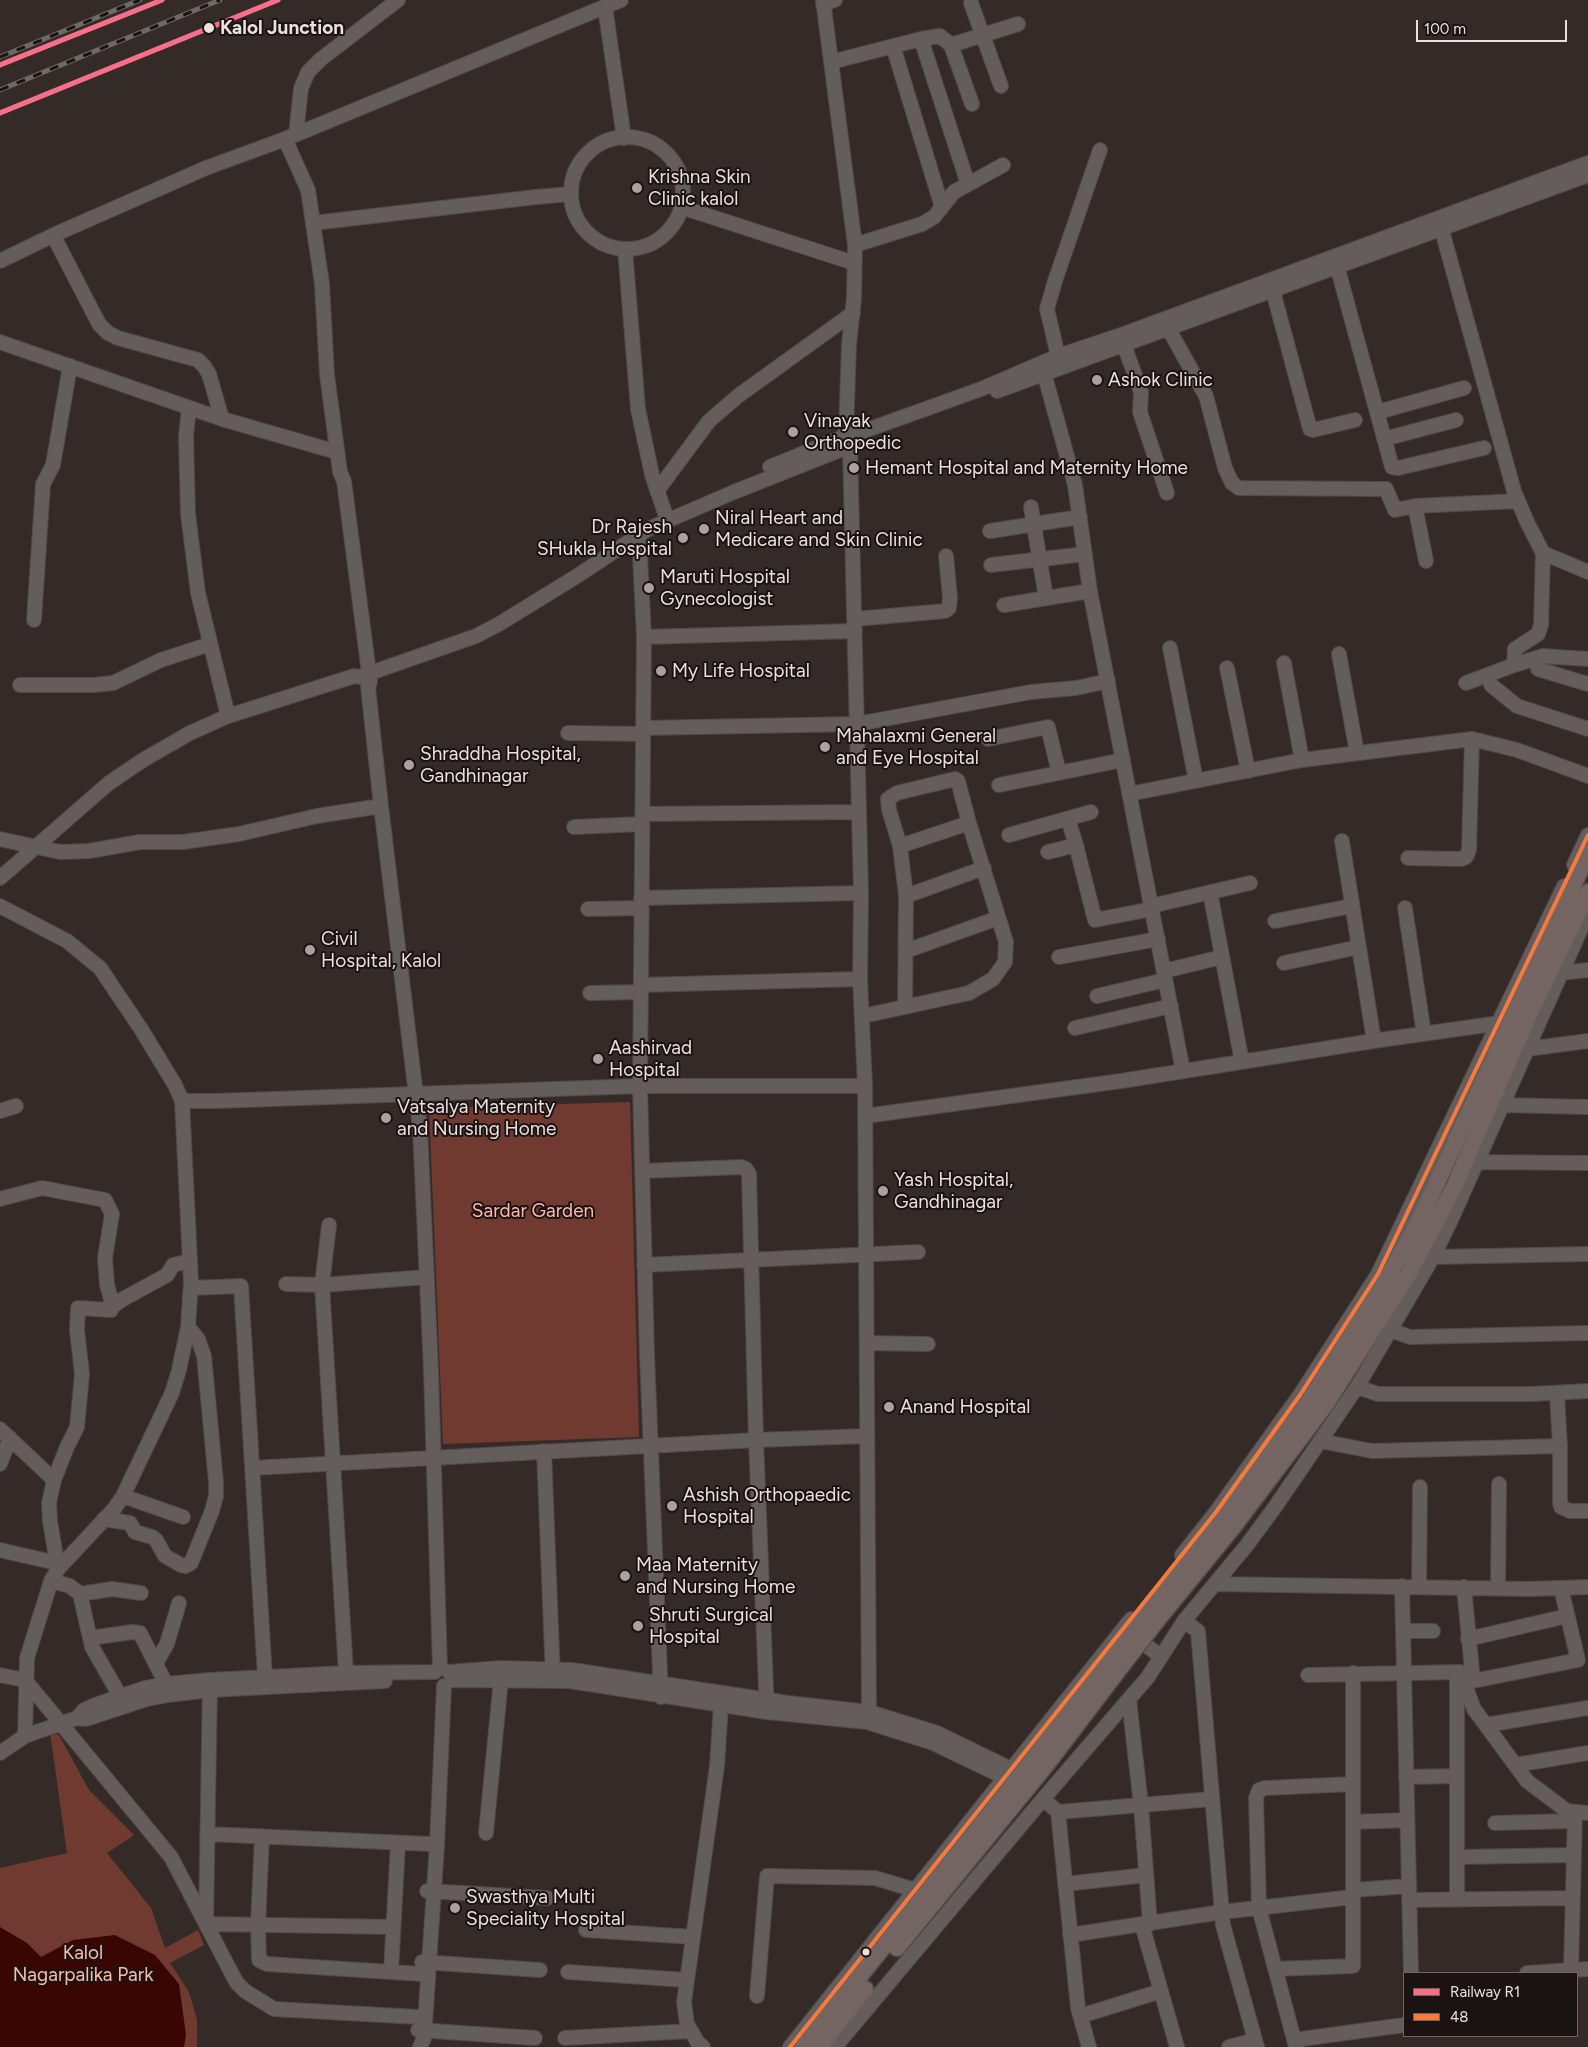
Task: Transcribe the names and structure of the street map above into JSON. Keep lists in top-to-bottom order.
{
  "parks": ["Sardar Garden", "Kalol Nagarpalika Park"],
  "places": [
    "Kalol Junction",
    "Krishna Skin Clinic kalol",
    "Ashok Clinic",
    "Vinayak Orthopedic",
    "Hemant Hospital and Maternity Home",
    "Niral Heart and Medicare and Skin Clinic",
    "Dr Rajesh SHukla Hospital",
    "Maruti Hospital Gynecologist",
    "My Life Hospital",
    "Mahalaxmi General and Eye Hospital",
    "Shraddha Hospital, Gandhinagar",
    "Civil Hospital, Kalol",
    "Aashirvad Hospital",
    "Vatsalya Maternity and Nursing Home",
    "Yash Hospital, Gandhinagar",
    "Anand Hospital",
    "Ashish Orthopaedic Hospital",
    "Maa Maternity and Nursing Home",
    "Shruti Surgical Hospital",
    "Swasthya Multi Speciality Hospital"
  ],
  "lines": ["rail line R1", "transit line 48"],
  "legend": ["Railway R1", "48"],
  "scale_bar": "100 m"
}
